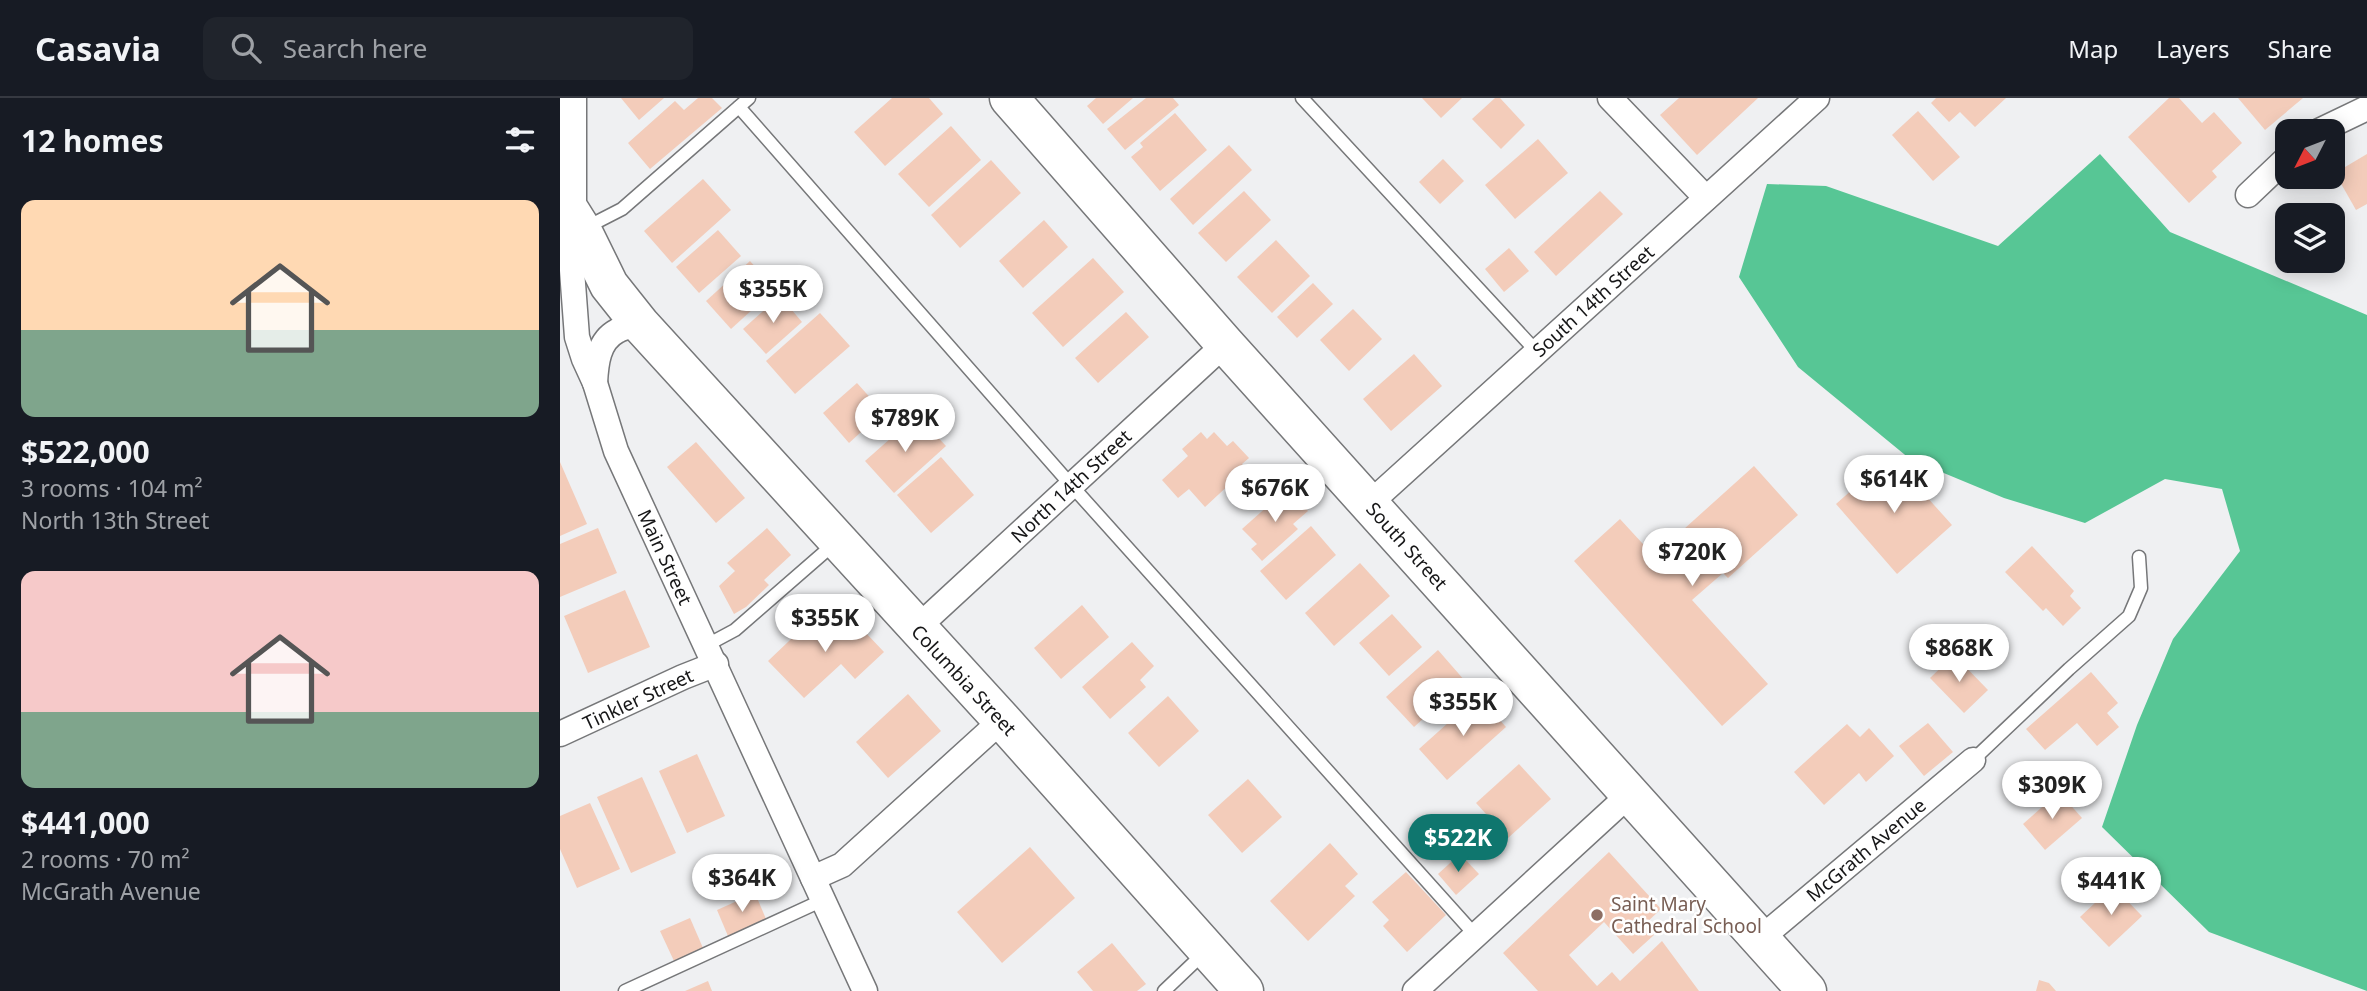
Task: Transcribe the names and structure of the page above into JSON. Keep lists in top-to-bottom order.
{
  "streets": {
    "main road": ["South Street", "Main Street", "Columbia Street"],
    "street": [
      "South 14th Street",
      "North 14th Street",
      "Tinkler Street",
      "McGrath Avenue"
    ]
  },
  "crossings": [
    ["South 14th Street", "South Street"],
    ["North 14th Street", "South Street"],
    ["North 14th Street", "Columbia Street"],
    ["South Street", "McGrath Avenue"],
    ["Main Street", "Columbia Street"],
    ["Main Street", "Tinkler Street"]
  ],
  "places": ["Saint Mary Cathedral School"],
  "north": "bottom left",
  "page": {
    "header": "Casavia",
    "search": "Search here",
    "nav": ["Map", "Layers", "Share"],
    "heading": "12 homes",
    "list": [
      {
        "name": "$522,000",
        "note": "3 rooms · 104 m² · North 13th Street"
      },
      {
        "name": "$441,000",
        "note": "2 rooms · 70 m² · McGrath Avenue"
      }
    ],
    "price": [
      "$355K",
      "$789K",
      "$614K",
      "$676K",
      "$720K",
      "$355K",
      "$868K",
      "$355K",
      "$309K",
      "$522K",
      "$364K",
      "$441K"
    ]
  }
}
